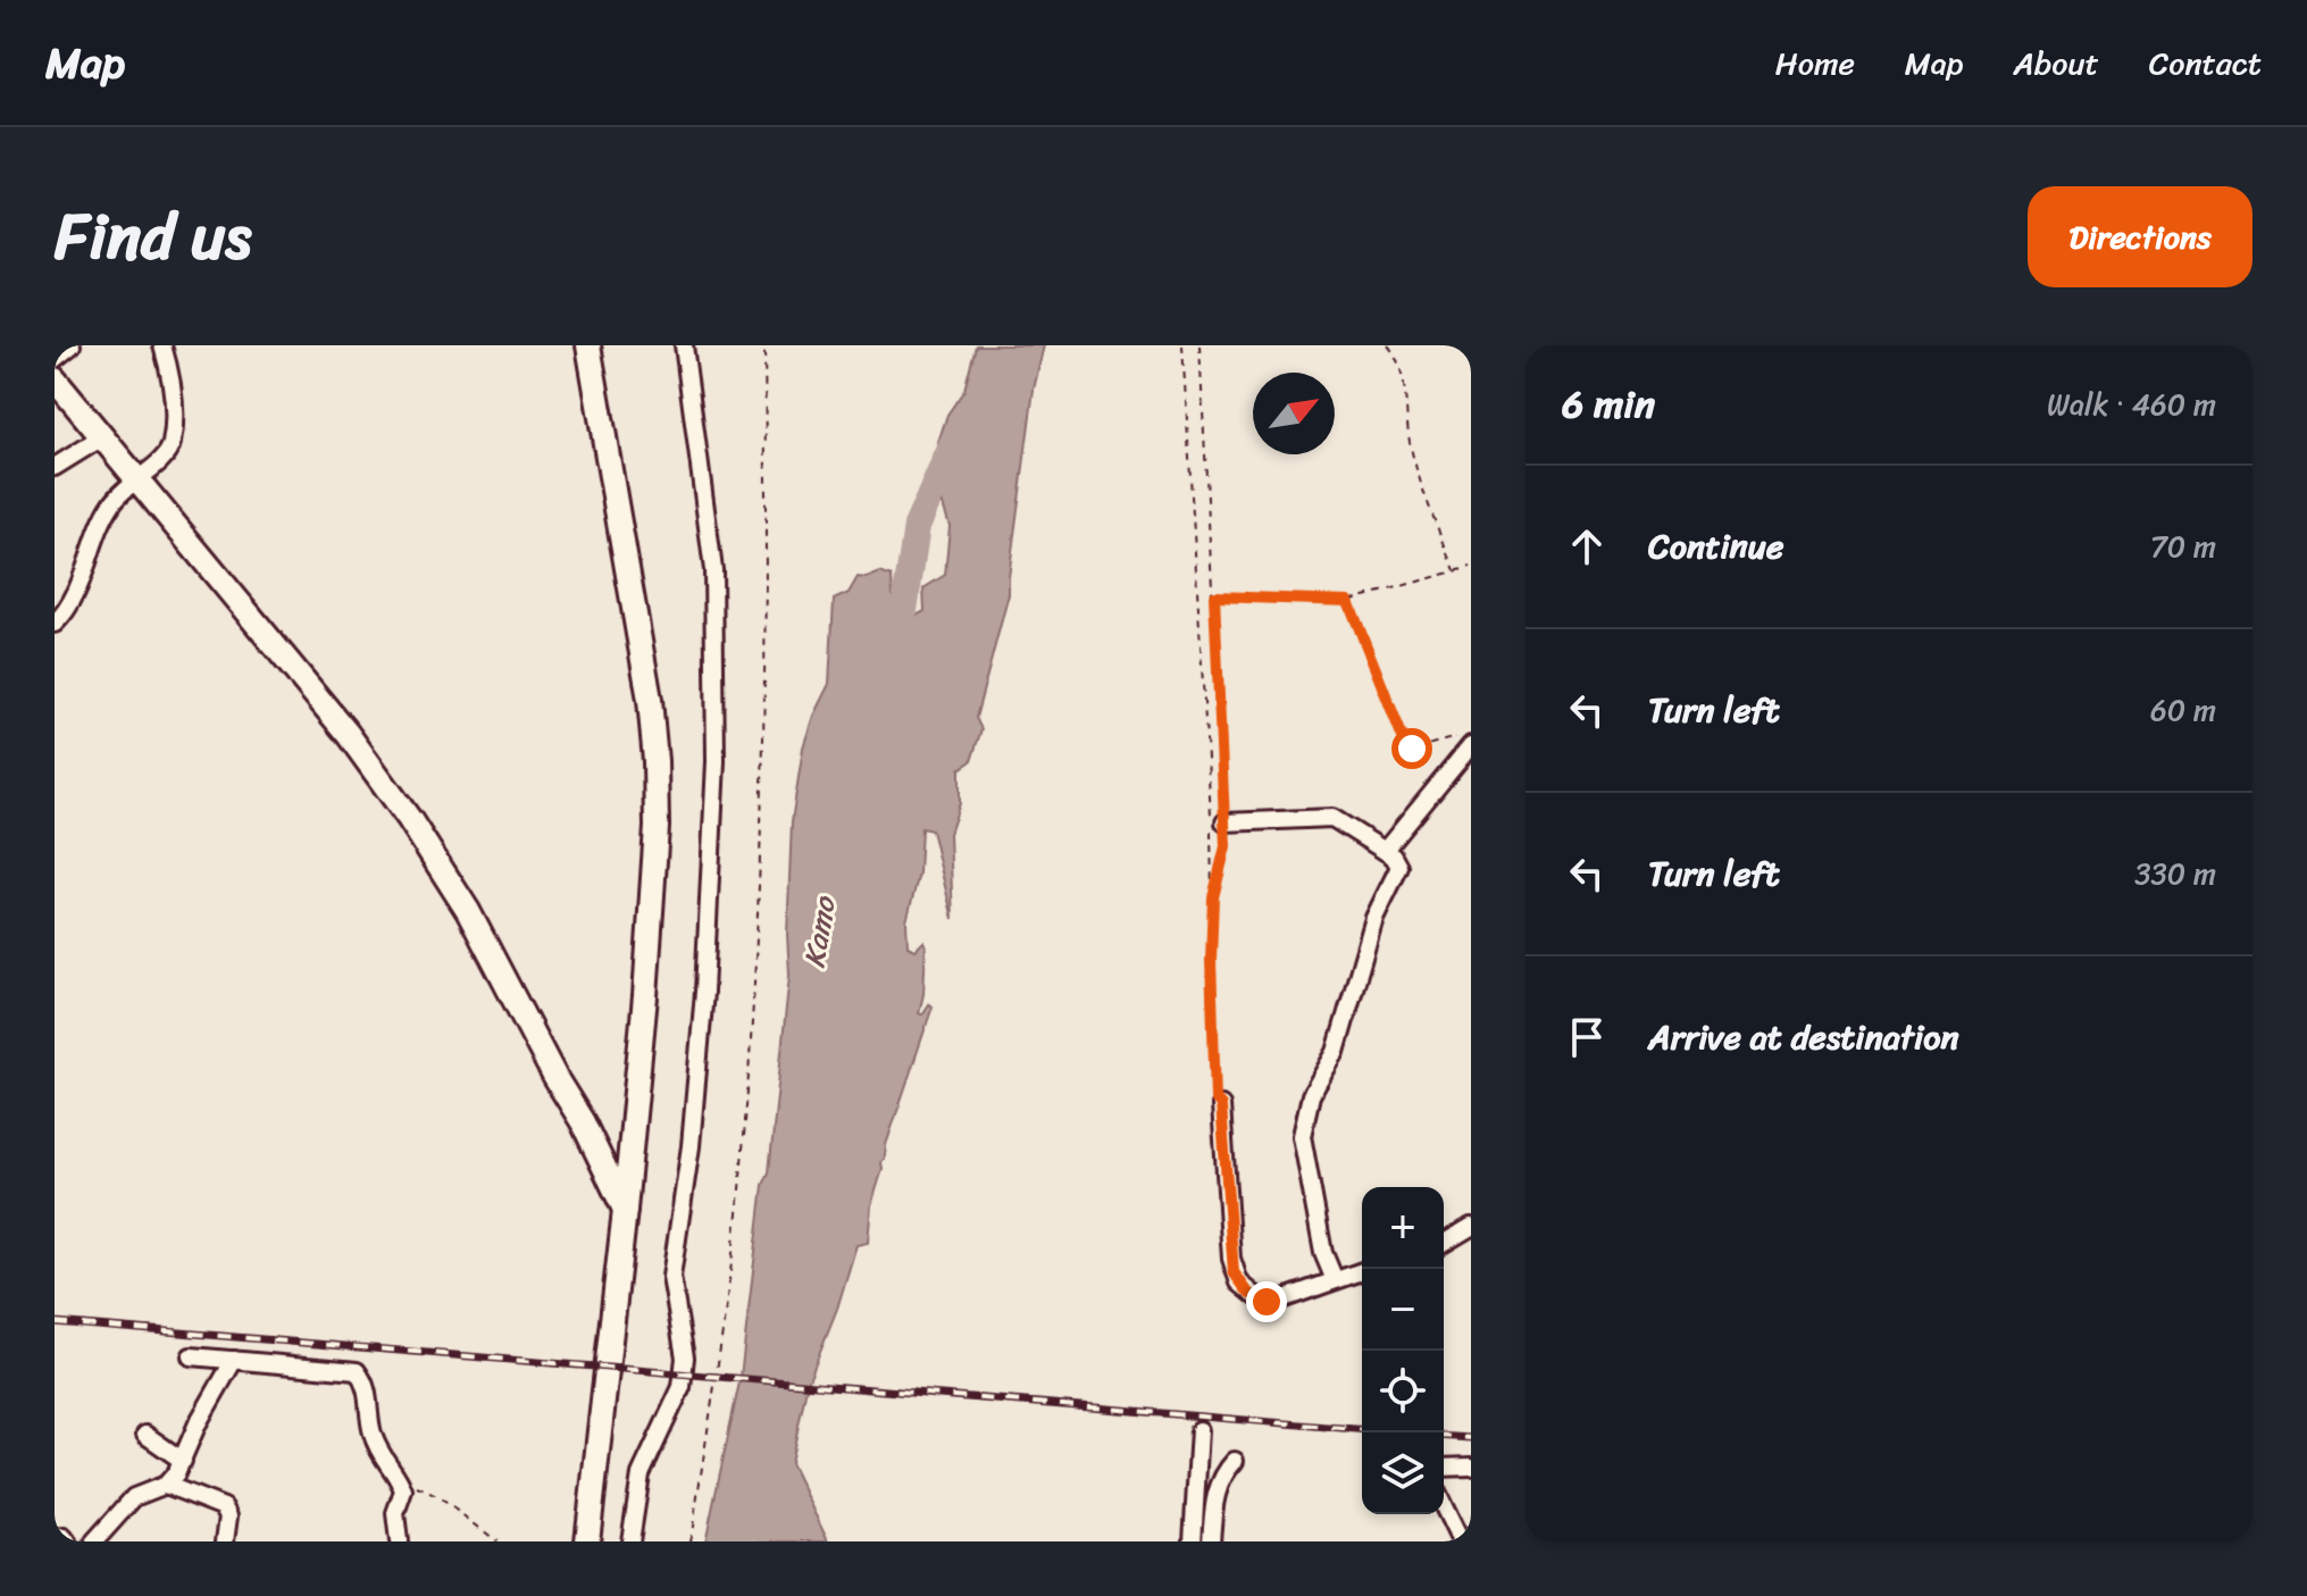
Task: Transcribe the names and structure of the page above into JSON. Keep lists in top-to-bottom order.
{
  "water": ["Kamo"],
  "north": "top right",
  "page": {
    "header": "Map",
    "nav": [
      "Home",
      "Map",
      "About",
      "Contact"
    ],
    "title": "Find us",
    "buttons": "Directions",
    "heading": ["6 min", "Walk · 460 m"],
    "list": [
      ["Continue", "70 m"],
      ["Turn left", "60 m"],
      ["Turn left", "330 m"],
      "Arrive at destination"
    ],
    "map_buttons": ["+", "−"]
  }
}
